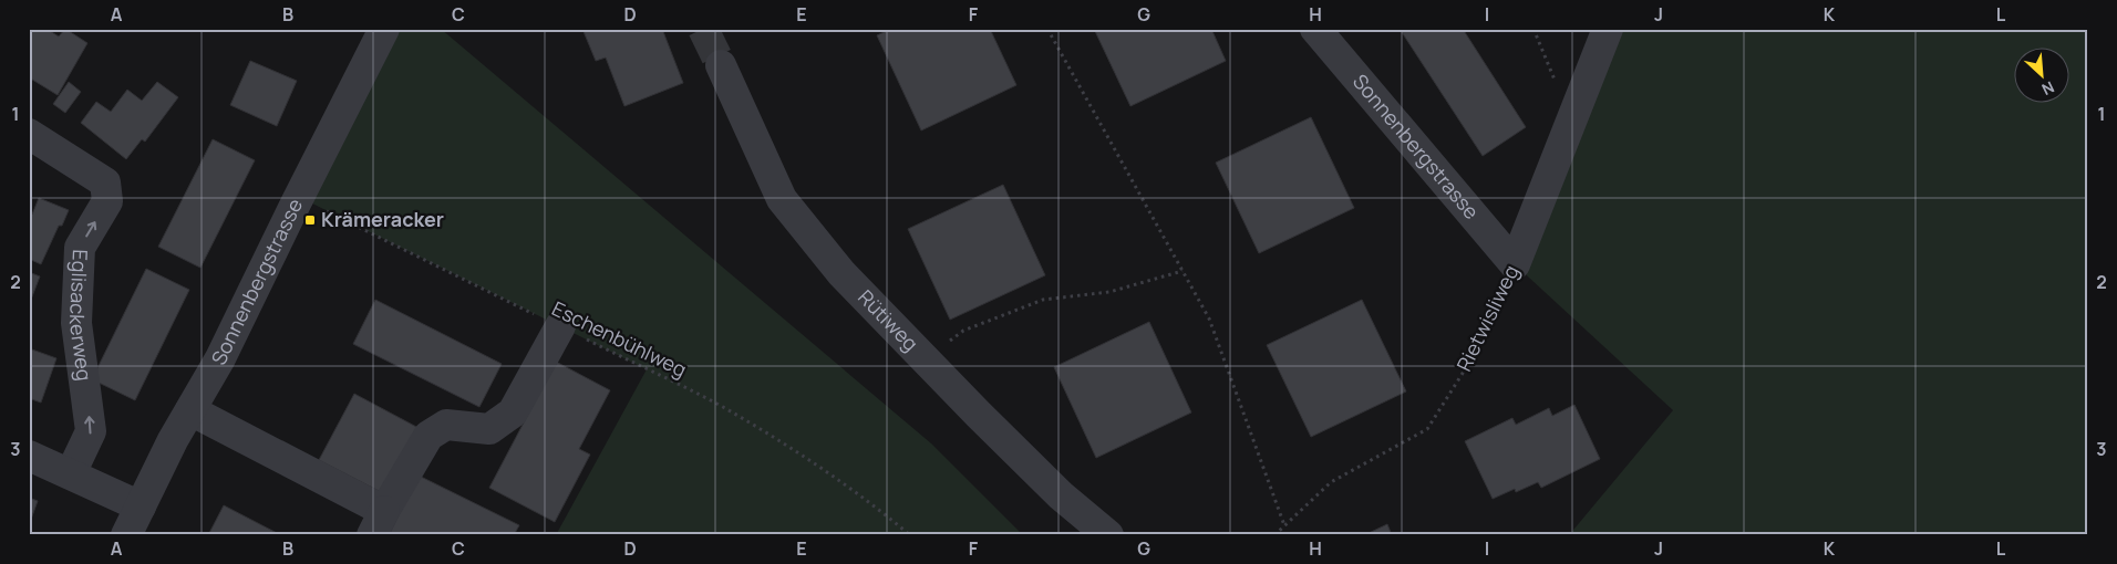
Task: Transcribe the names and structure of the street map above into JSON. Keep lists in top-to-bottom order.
{
  "streets": {
    "street": [
      "Sonnenbergstrasse",
      "Eglisackerweg",
      "Rietwisliweg",
      "Rütiweg"
    ],
    "path": ["Eschenbühlweg"]
  },
  "crossings": [
    ["Sonnenbergstrasse", "Rietwisliweg"],
    ["Sonnenbergstrasse", "Eschenbühlweg"]
  ],
  "one_way": ["Eglisackerweg"],
  "places": {
    "transit": ["Krämeracker"]
  },
  "north": "bottom right",
  "grid": {
    "columns": [
      "A",
      "B",
      "C",
      "D",
      "E",
      "F",
      "G",
      "H",
      "I",
      "J",
      "K",
      "L"
    ],
    "rows": ["1", "2", "3"]
  }
}
